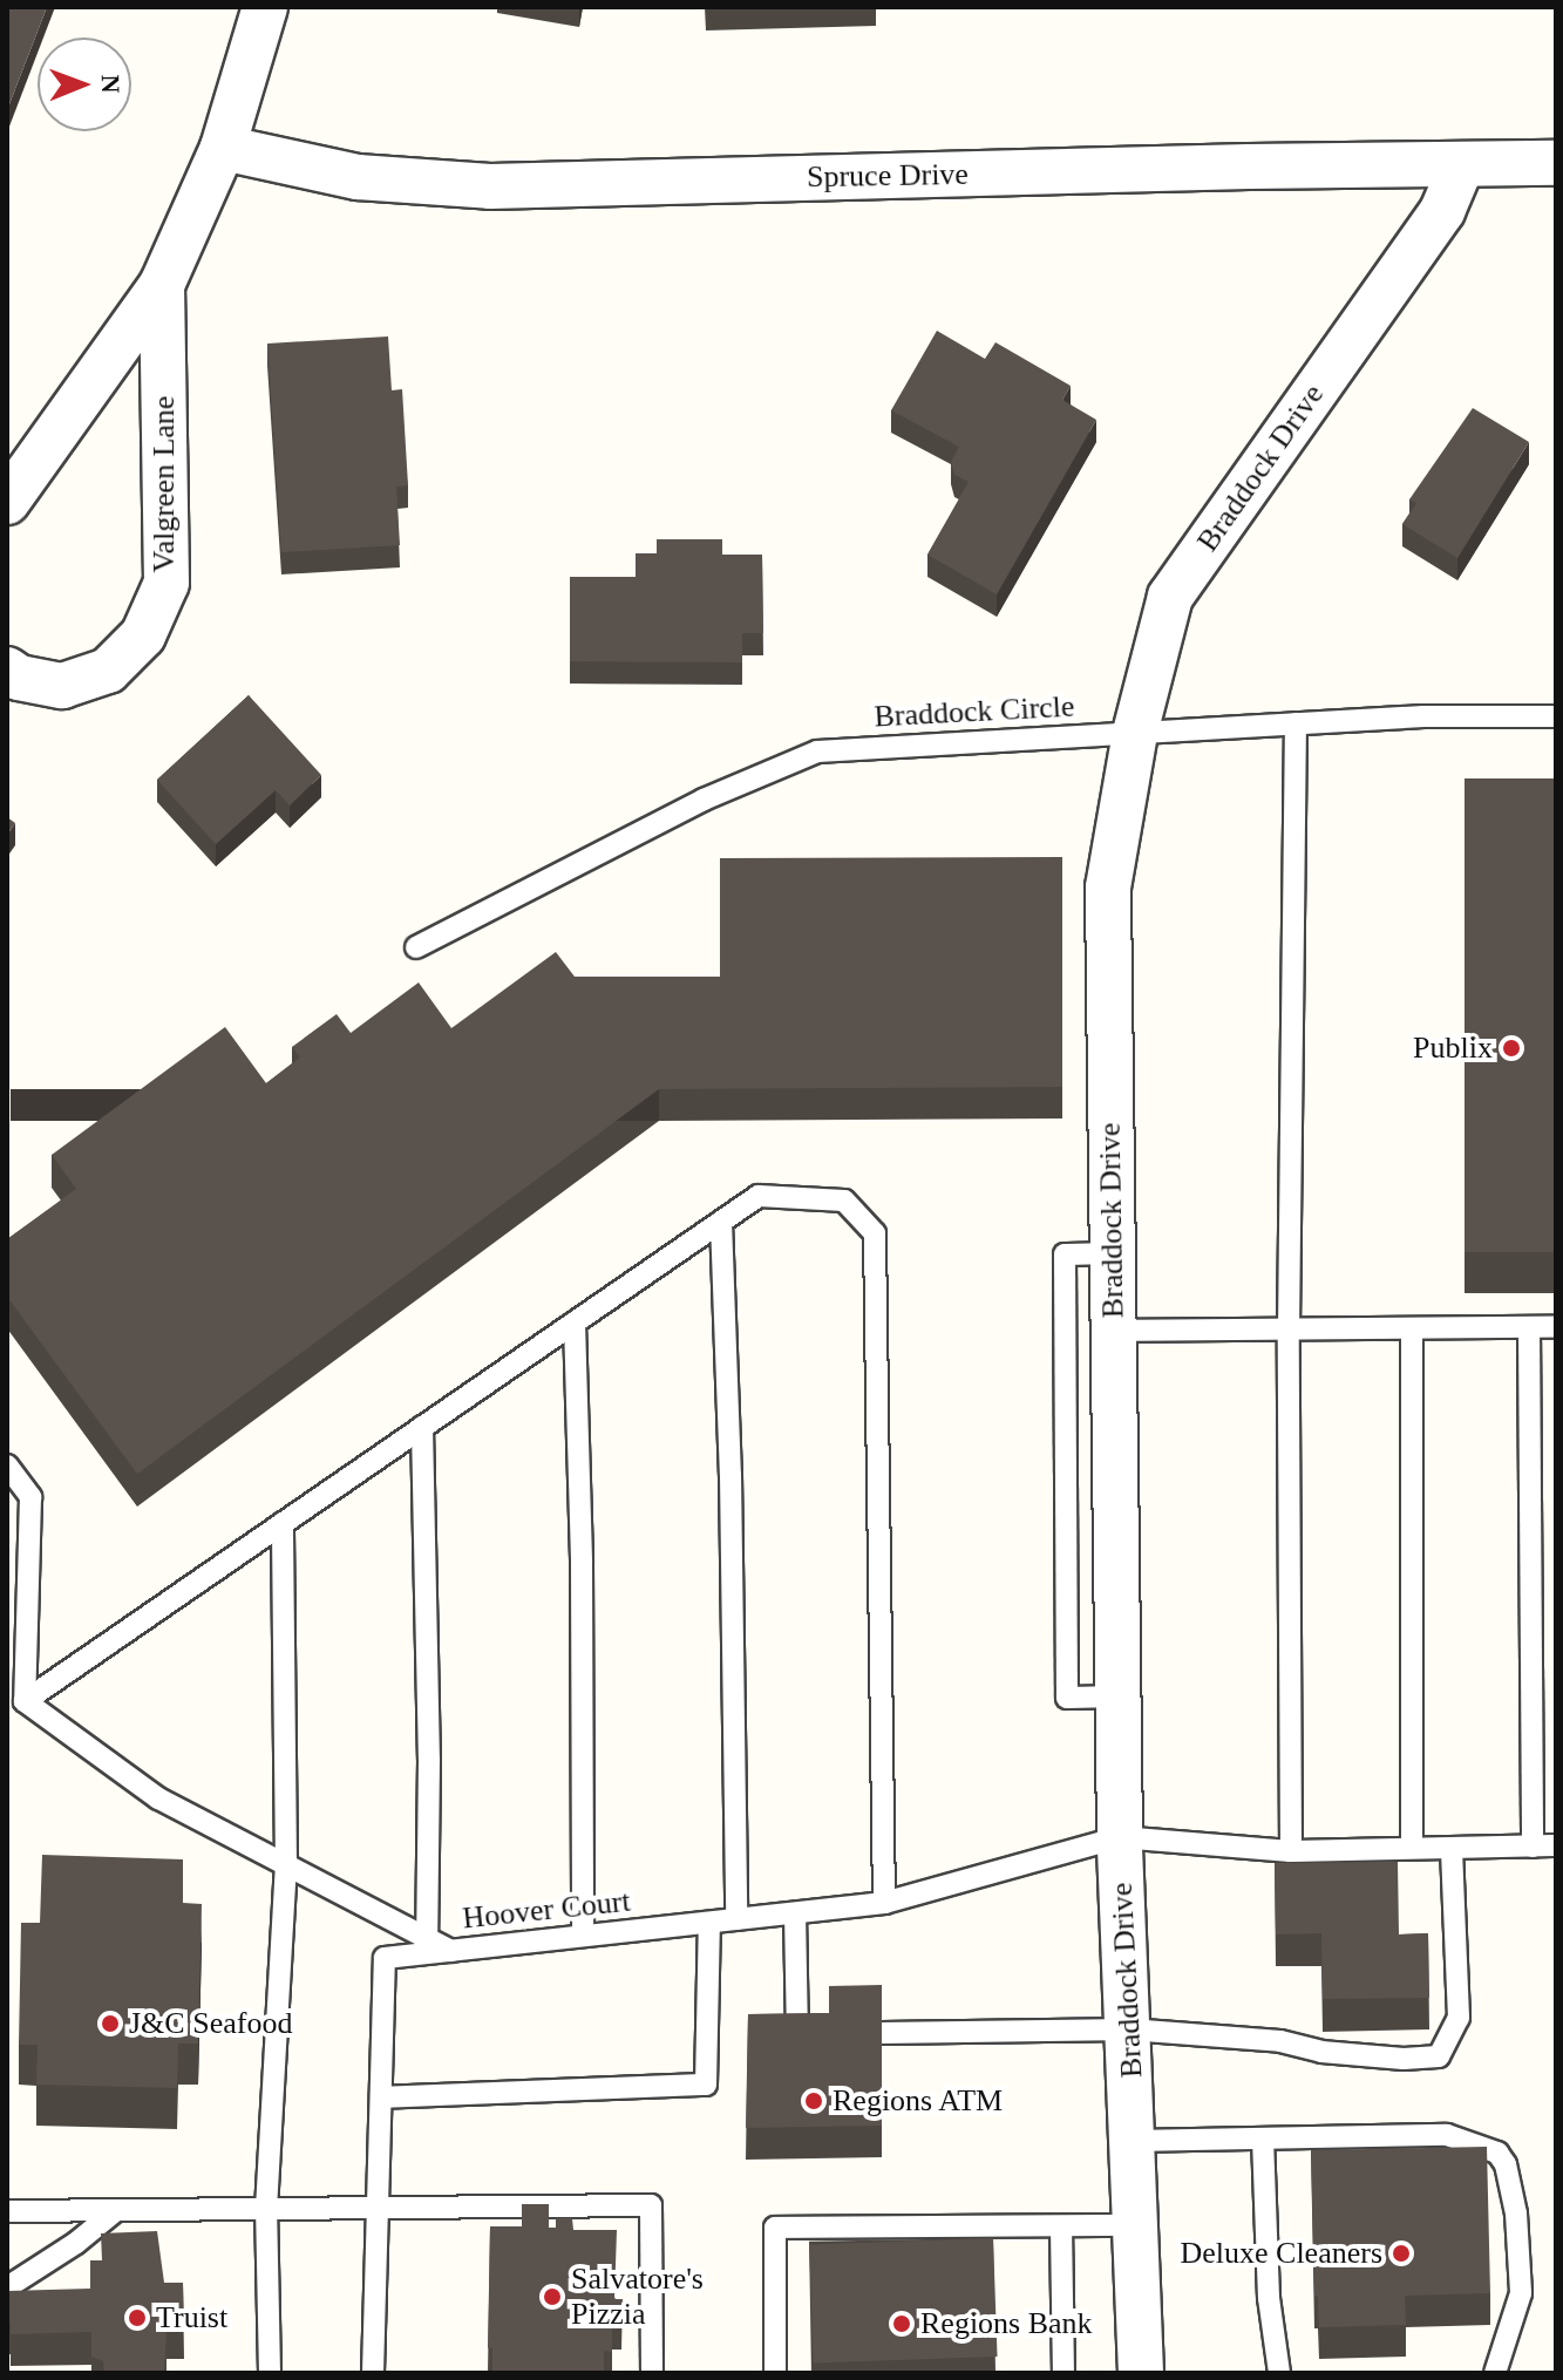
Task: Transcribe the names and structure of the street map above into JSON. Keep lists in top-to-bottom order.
{
  "streets": {
    "street": ["Spruce Drive", "Braddock Drive", "Valgreen Lane"],
    "lane": ["Braddock Circle", "Hoover Court"]
  },
  "crossings": [
    ["Spruce Drive", "Braddock Drive"],
    ["Spruce Drive", "Valgreen Lane"],
    ["Braddock Drive", "Braddock Circle"],
    ["Braddock Drive", "Hoover Court"]
  ],
  "places": [
    "Publix",
    "J&C Seafood",
    "Regions ATM",
    "Deluxe Cleaners",
    "Salvatore's Pizzia",
    "Truist",
    "Regions Bank"
  ],
  "north": "right"
}
